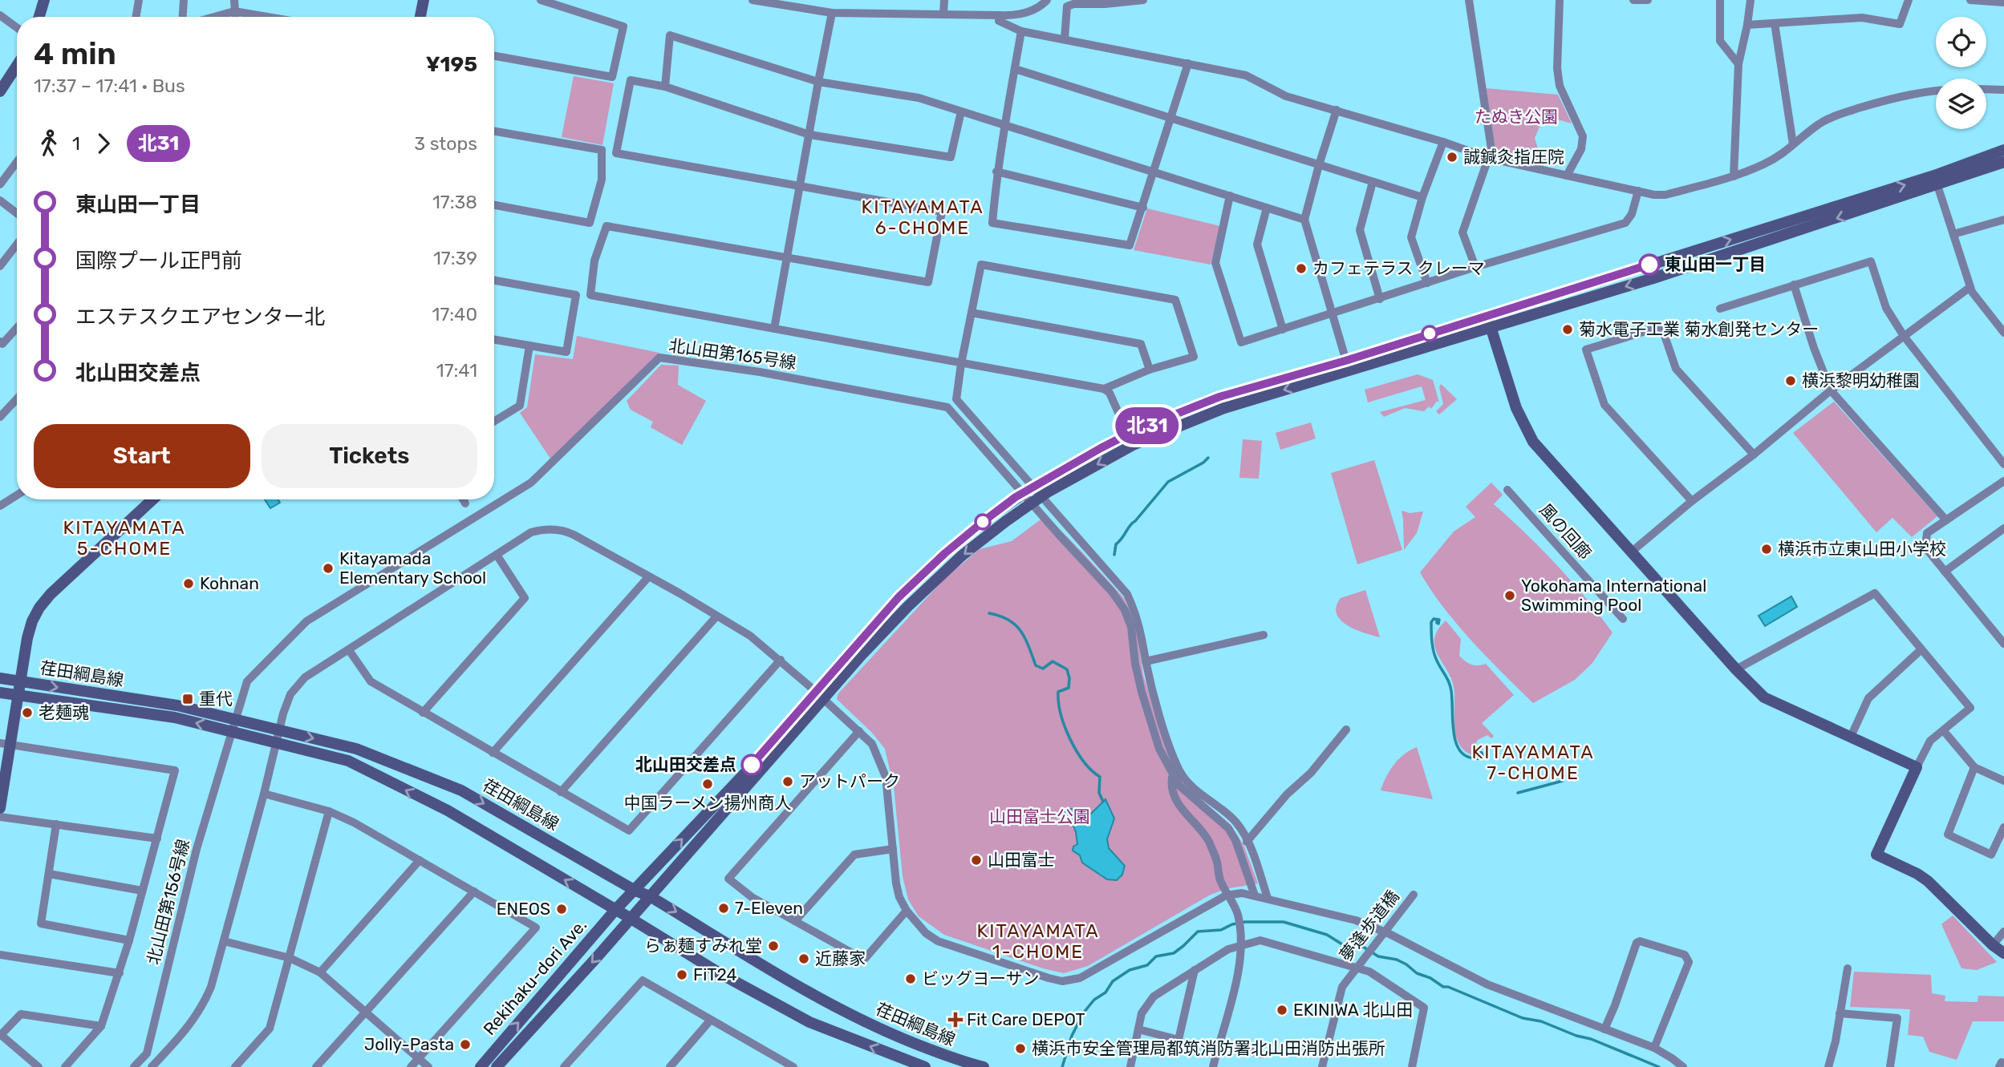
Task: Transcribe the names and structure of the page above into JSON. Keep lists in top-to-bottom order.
{
  "streets": {
    "street": [
      "北山田第165号線",
      "風の回廊",
      "荏田綱島線",
      "北山田第156号線",
      "夢逢歩道橋",
      "Rekihaku-dori Ave."
    ]
  },
  "crossings": [
    ["北山田第165号線", "北山田第156号線"],
    ["荏田綱島線", "Rekihaku-dori Ave."]
  ],
  "districts": [
    "KITAYAMATA 6-CHOME",
    "KITAYAMATA 5-CHOME",
    "KITAYAMATA 7-CHOME",
    "KITAYAMATA 1-CHOME"
  ],
  "parks": ["たぬき公園", "山田富士公園"],
  "places": {
    "other": [
      "誠鍼灸指圧院",
      "東山田一丁目",
      "カフェテラス クレーマ",
      "菊水電子工業 菊水創発センター",
      "横浜黎明幼稚園",
      "横浜市立東山田小学校",
      "Kitayamada Elementary School",
      "Kohnan",
      "Yokohama International Swimming Pool",
      "老麺魂",
      "北山田交差点",
      "アットパーク",
      "中国ラーメン揚州商人",
      "山田富士",
      "7-Eleven",
      "ENEOS",
      "らぁ麺すみれ堂",
      "近藤家",
      "FiT24",
      "ビッグヨーサン",
      "EKINIWA 北山田",
      "Jolly-Pasta",
      "横浜市安全管理局都筑消防署北山田消防出張所"
    ],
    "transit": ["重代"],
    "health": ["Fit Care DEPOT"]
  },
  "lines": ["bus line 北31"],
  "page": {
    "on_map": "北31",
    "heading": ["4 min", "17:37 – 17:41 · Bus", "¥195"],
    "legs": ["1", "北31", "3 stops"],
    "list": [
      {
        "name": "東山田一丁目",
        "value": "17:38"
      },
      {
        "name": "国際プール正門前",
        "value": "17:39"
      },
      {
        "name": "エステスクエアセンター北",
        "value": "17:40"
      },
      {
        "name": "北山田交差点",
        "value": "17:41"
      }
    ],
    "buttons": ["Start", "Tickets"]
  }
}
